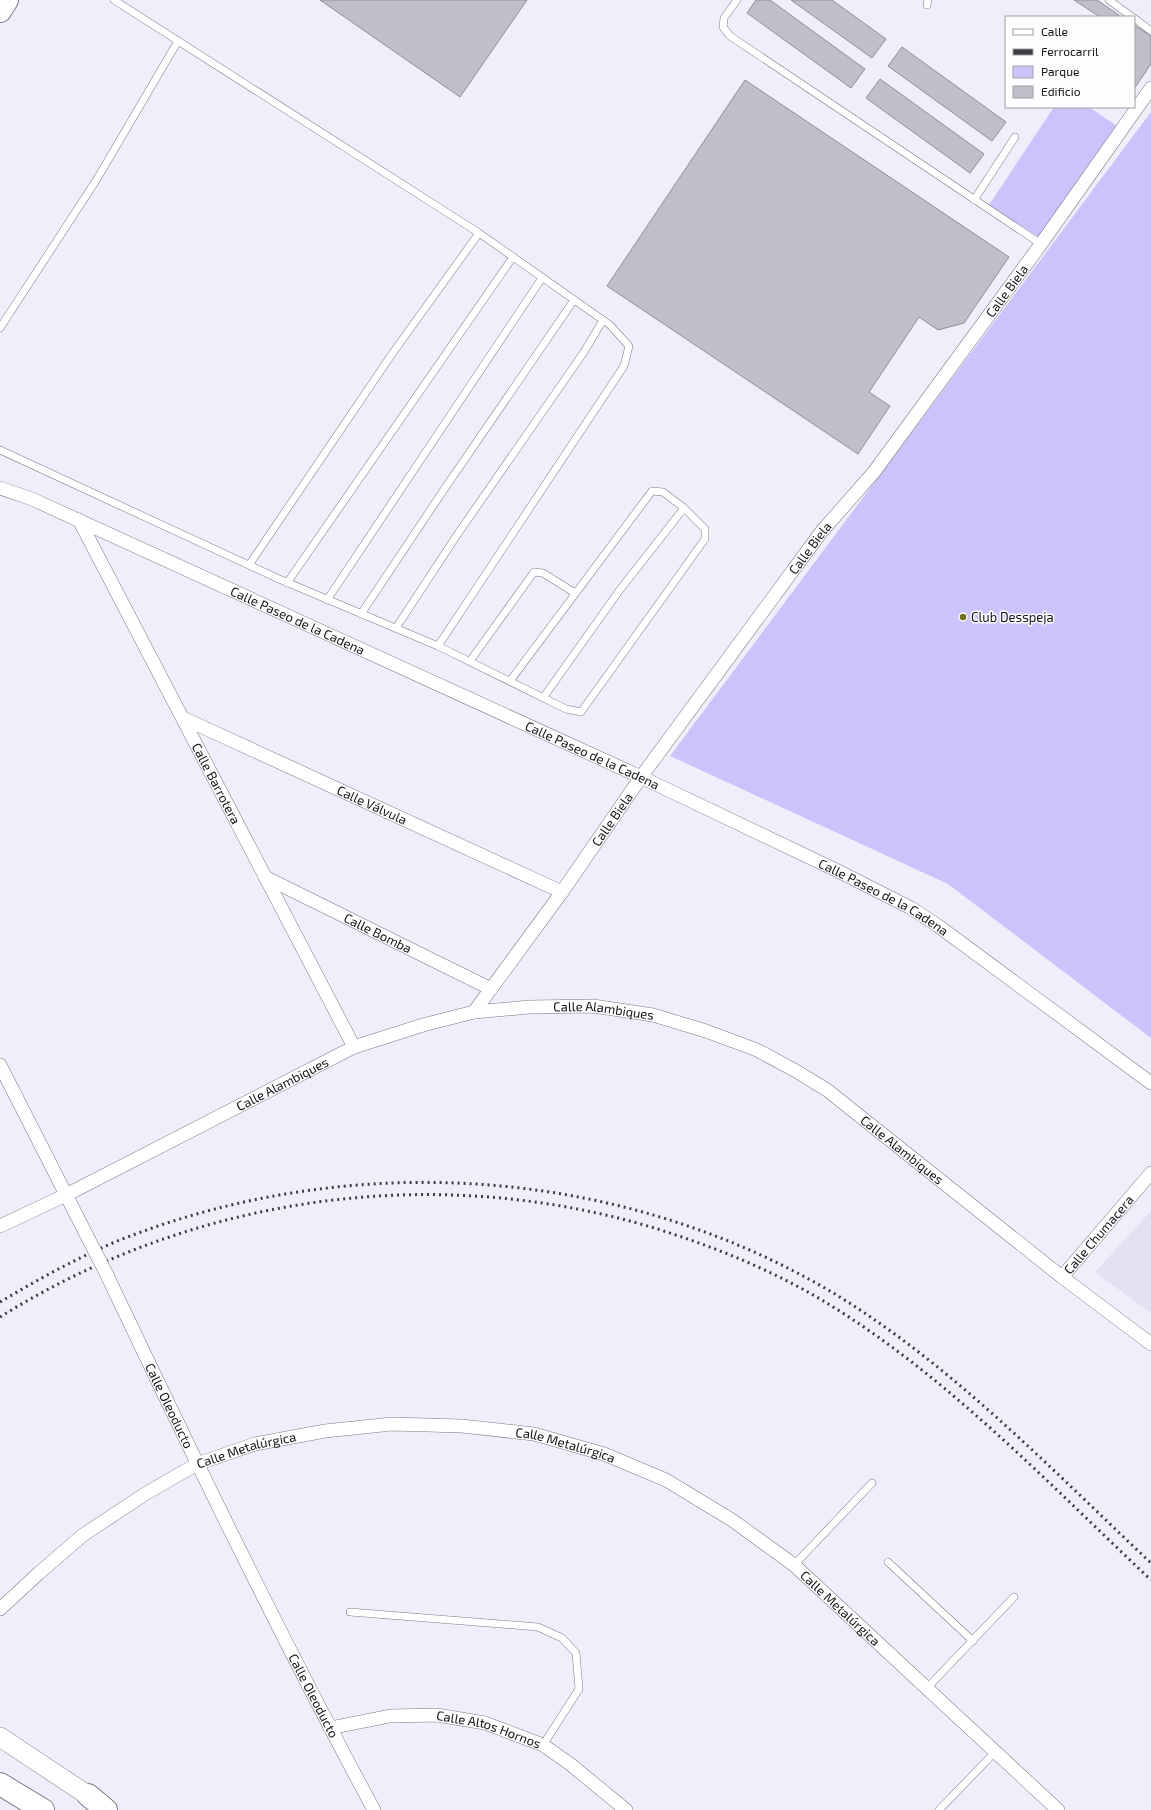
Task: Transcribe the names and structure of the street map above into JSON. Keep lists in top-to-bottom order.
{
  "streets": {
    "street": [
      "Calle Biela",
      "Calle Paseo de la Cadena",
      "Calle Barrotera",
      "Calle Válvula",
      "Calle Bomba",
      "Calle Alambiques",
      "Calle Chumacera",
      "Calle Oleoducto",
      "Calle Metalúrgica",
      "Calle Altos Hornos"
    ]
  },
  "crossings": [
    ["Calle Biela", "Calle Paseo de la Cadena"],
    ["Calle Biela", "Calle Válvula"],
    ["Calle Biela", "Calle Bomba"],
    ["Calle Biela", "Calle Alambiques"],
    ["Calle Paseo de la Cadena", "Calle Barrotera"],
    ["Calle Barrotera", "Calle Válvula"],
    ["Calle Barrotera", "Calle Bomba"],
    ["Calle Barrotera", "Calle Alambiques"],
    ["Calle Alambiques", "Calle Chumacera"],
    ["Calle Alambiques", "Calle Oleoducto"],
    ["Calle Oleoducto", "Calle Metalúrgica"],
    ["Calle Oleoducto", "Calle Altos Hornos"]
  ],
  "places": ["Club Desspeja"],
  "legend": [
    "Calle",
    "Ferrocarril",
    "Parque",
    "Edificio"
  ]
}
